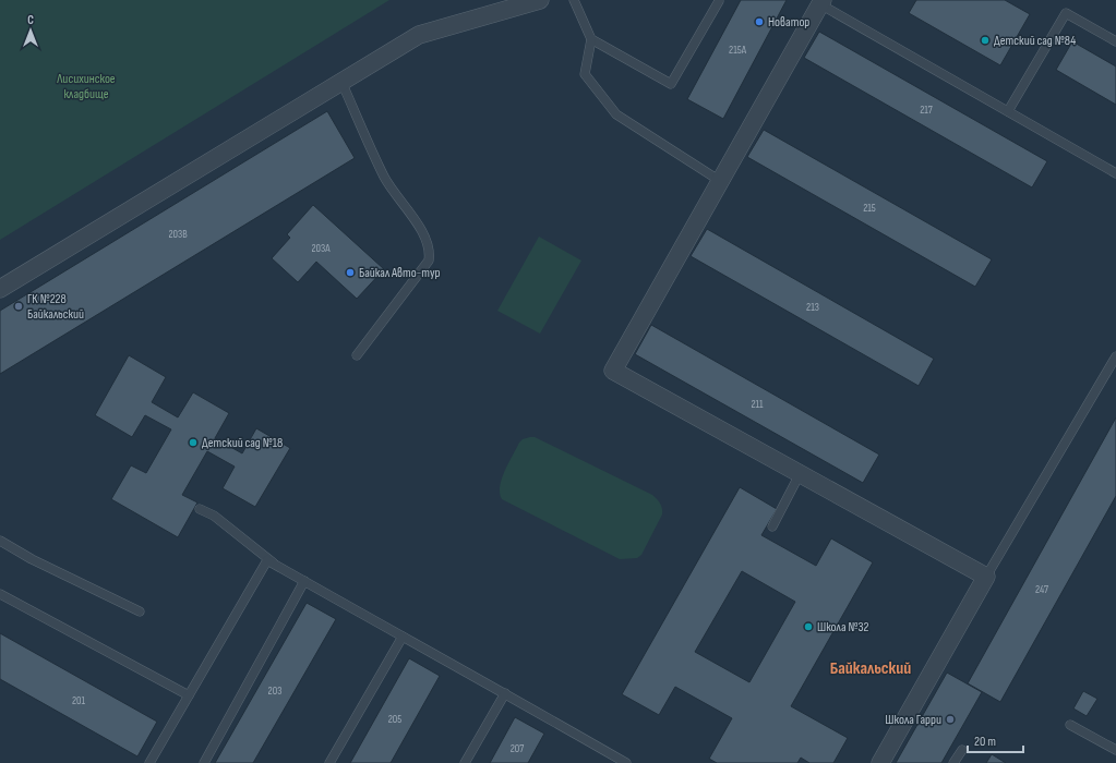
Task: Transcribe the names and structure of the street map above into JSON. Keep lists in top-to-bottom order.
{
  "districts": ["Байкальский"],
  "parks": ["Лисихинское кладбище"],
  "places": [
    "Новатор",
    "Детский сад №84",
    "Байкал Авто-тур",
    "ГК №228 Байкальский",
    "Детский сад №18",
    "Школа №32",
    "Школа Гарри"
  ],
  "house_numbers": [
    "215А",
    "217",
    "215",
    "203В",
    "203А",
    "213",
    "211",
    "247",
    "203",
    "201",
    "205",
    "207"
  ],
  "scale_bar": "20 m",
  "north": "top"
}
